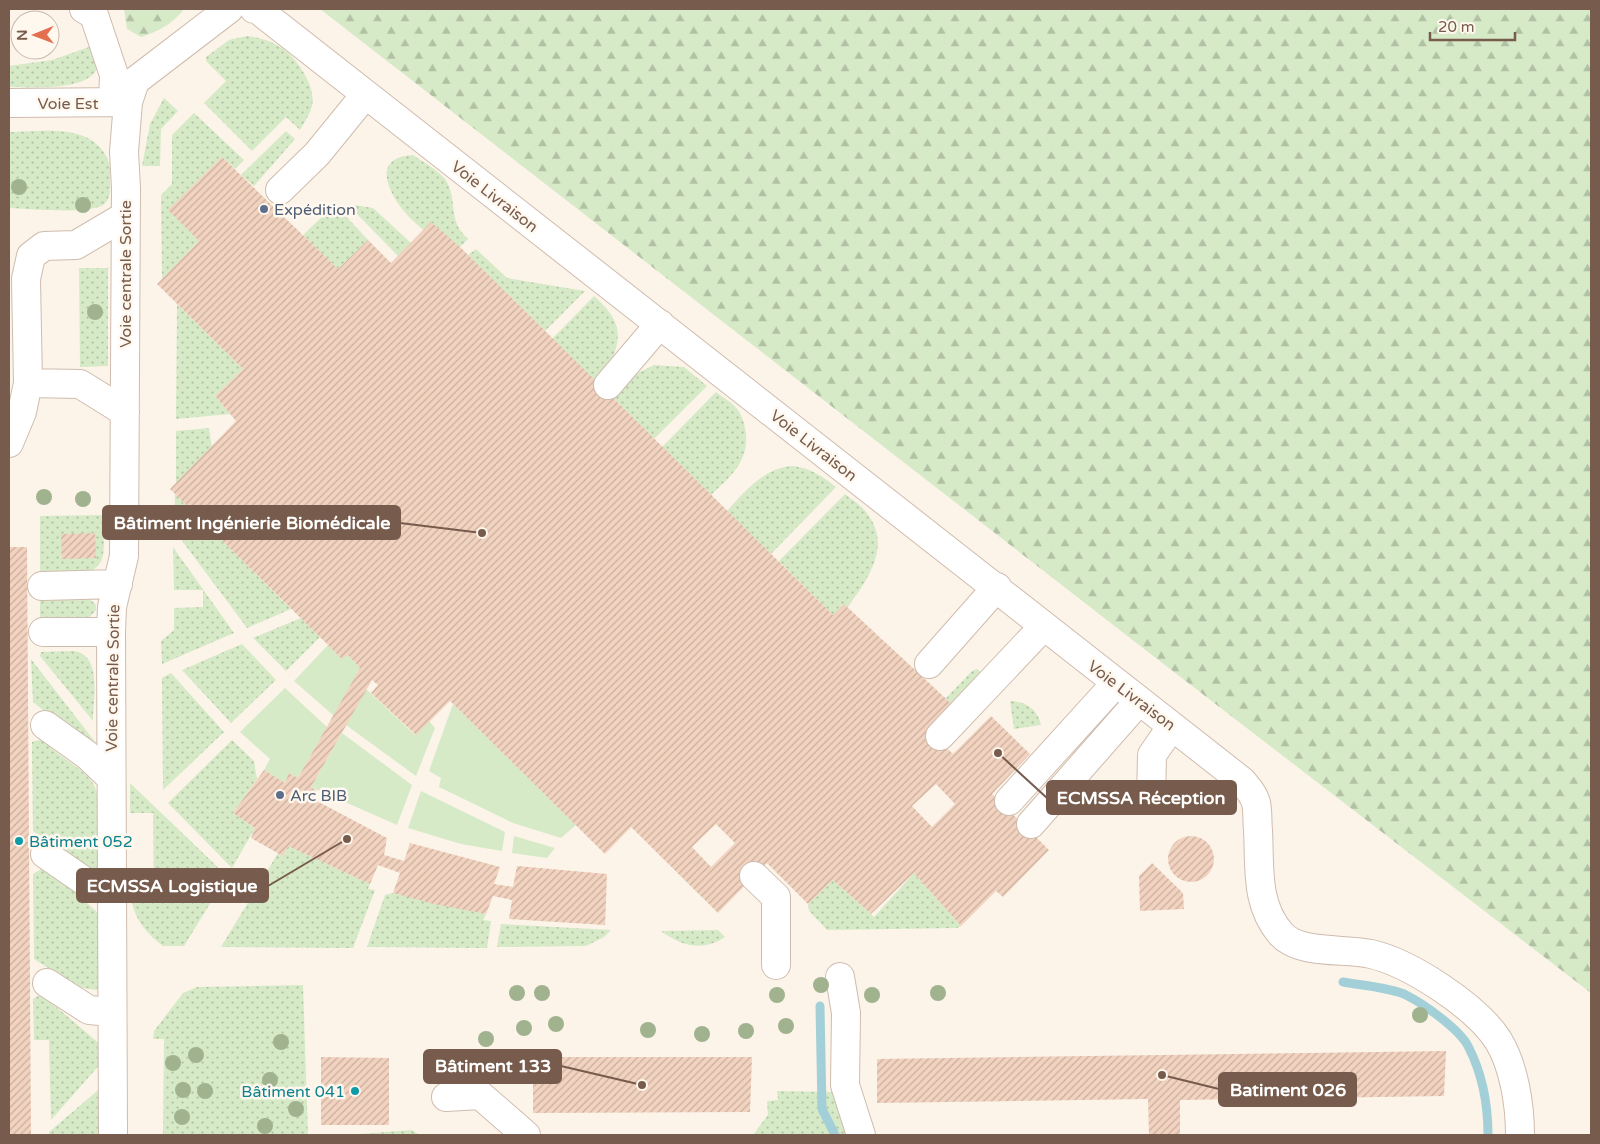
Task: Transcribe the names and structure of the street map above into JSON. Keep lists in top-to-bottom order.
{
  "streets": {
    "street": ["Voie Est", "Voie Livraison", "Voie centrale Sortie"]
  },
  "crossings": [
    ["Voie Est", "Voie centrale Sortie"]
  ],
  "places": [
    "Expédition",
    "Bâtiment Ingénierie Biomédicale",
    "ECMSSA Réception",
    "Arc BIB",
    "ECMSSA Logistique",
    "Bâtiment 052",
    "Batiment 026",
    "Bâtiment 133",
    "Bâtiment 041"
  ],
  "scale_bar": "20 m",
  "north": "left"
}
